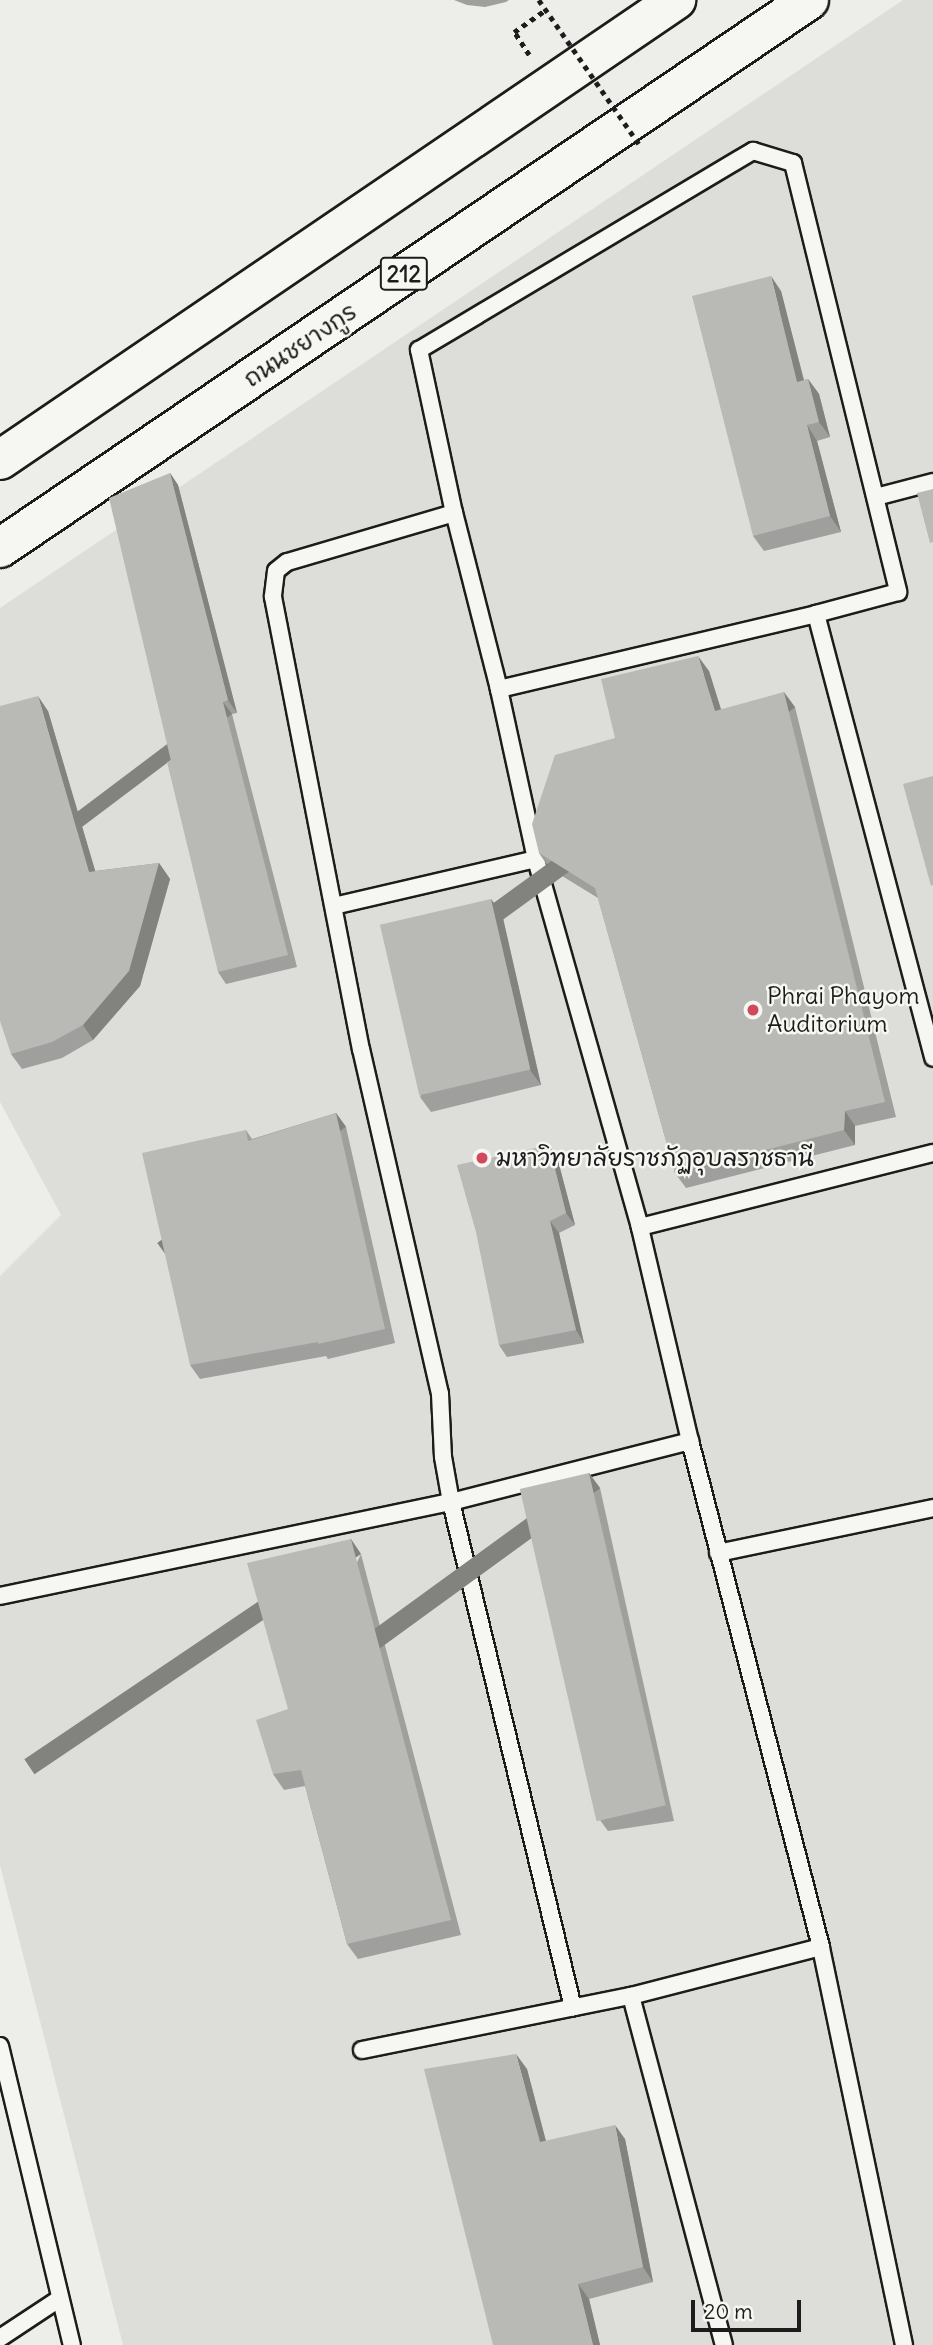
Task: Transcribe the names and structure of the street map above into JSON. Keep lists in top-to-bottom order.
{
  "streets": {
    "main road": ["212", "ถนนชยางกูร"]
  },
  "places": ["Phrai Phayom Auditorium", "มหาวิทยาลัยราชภัฏอุบลราชธานี"],
  "scale_bar": "20 m"
}
